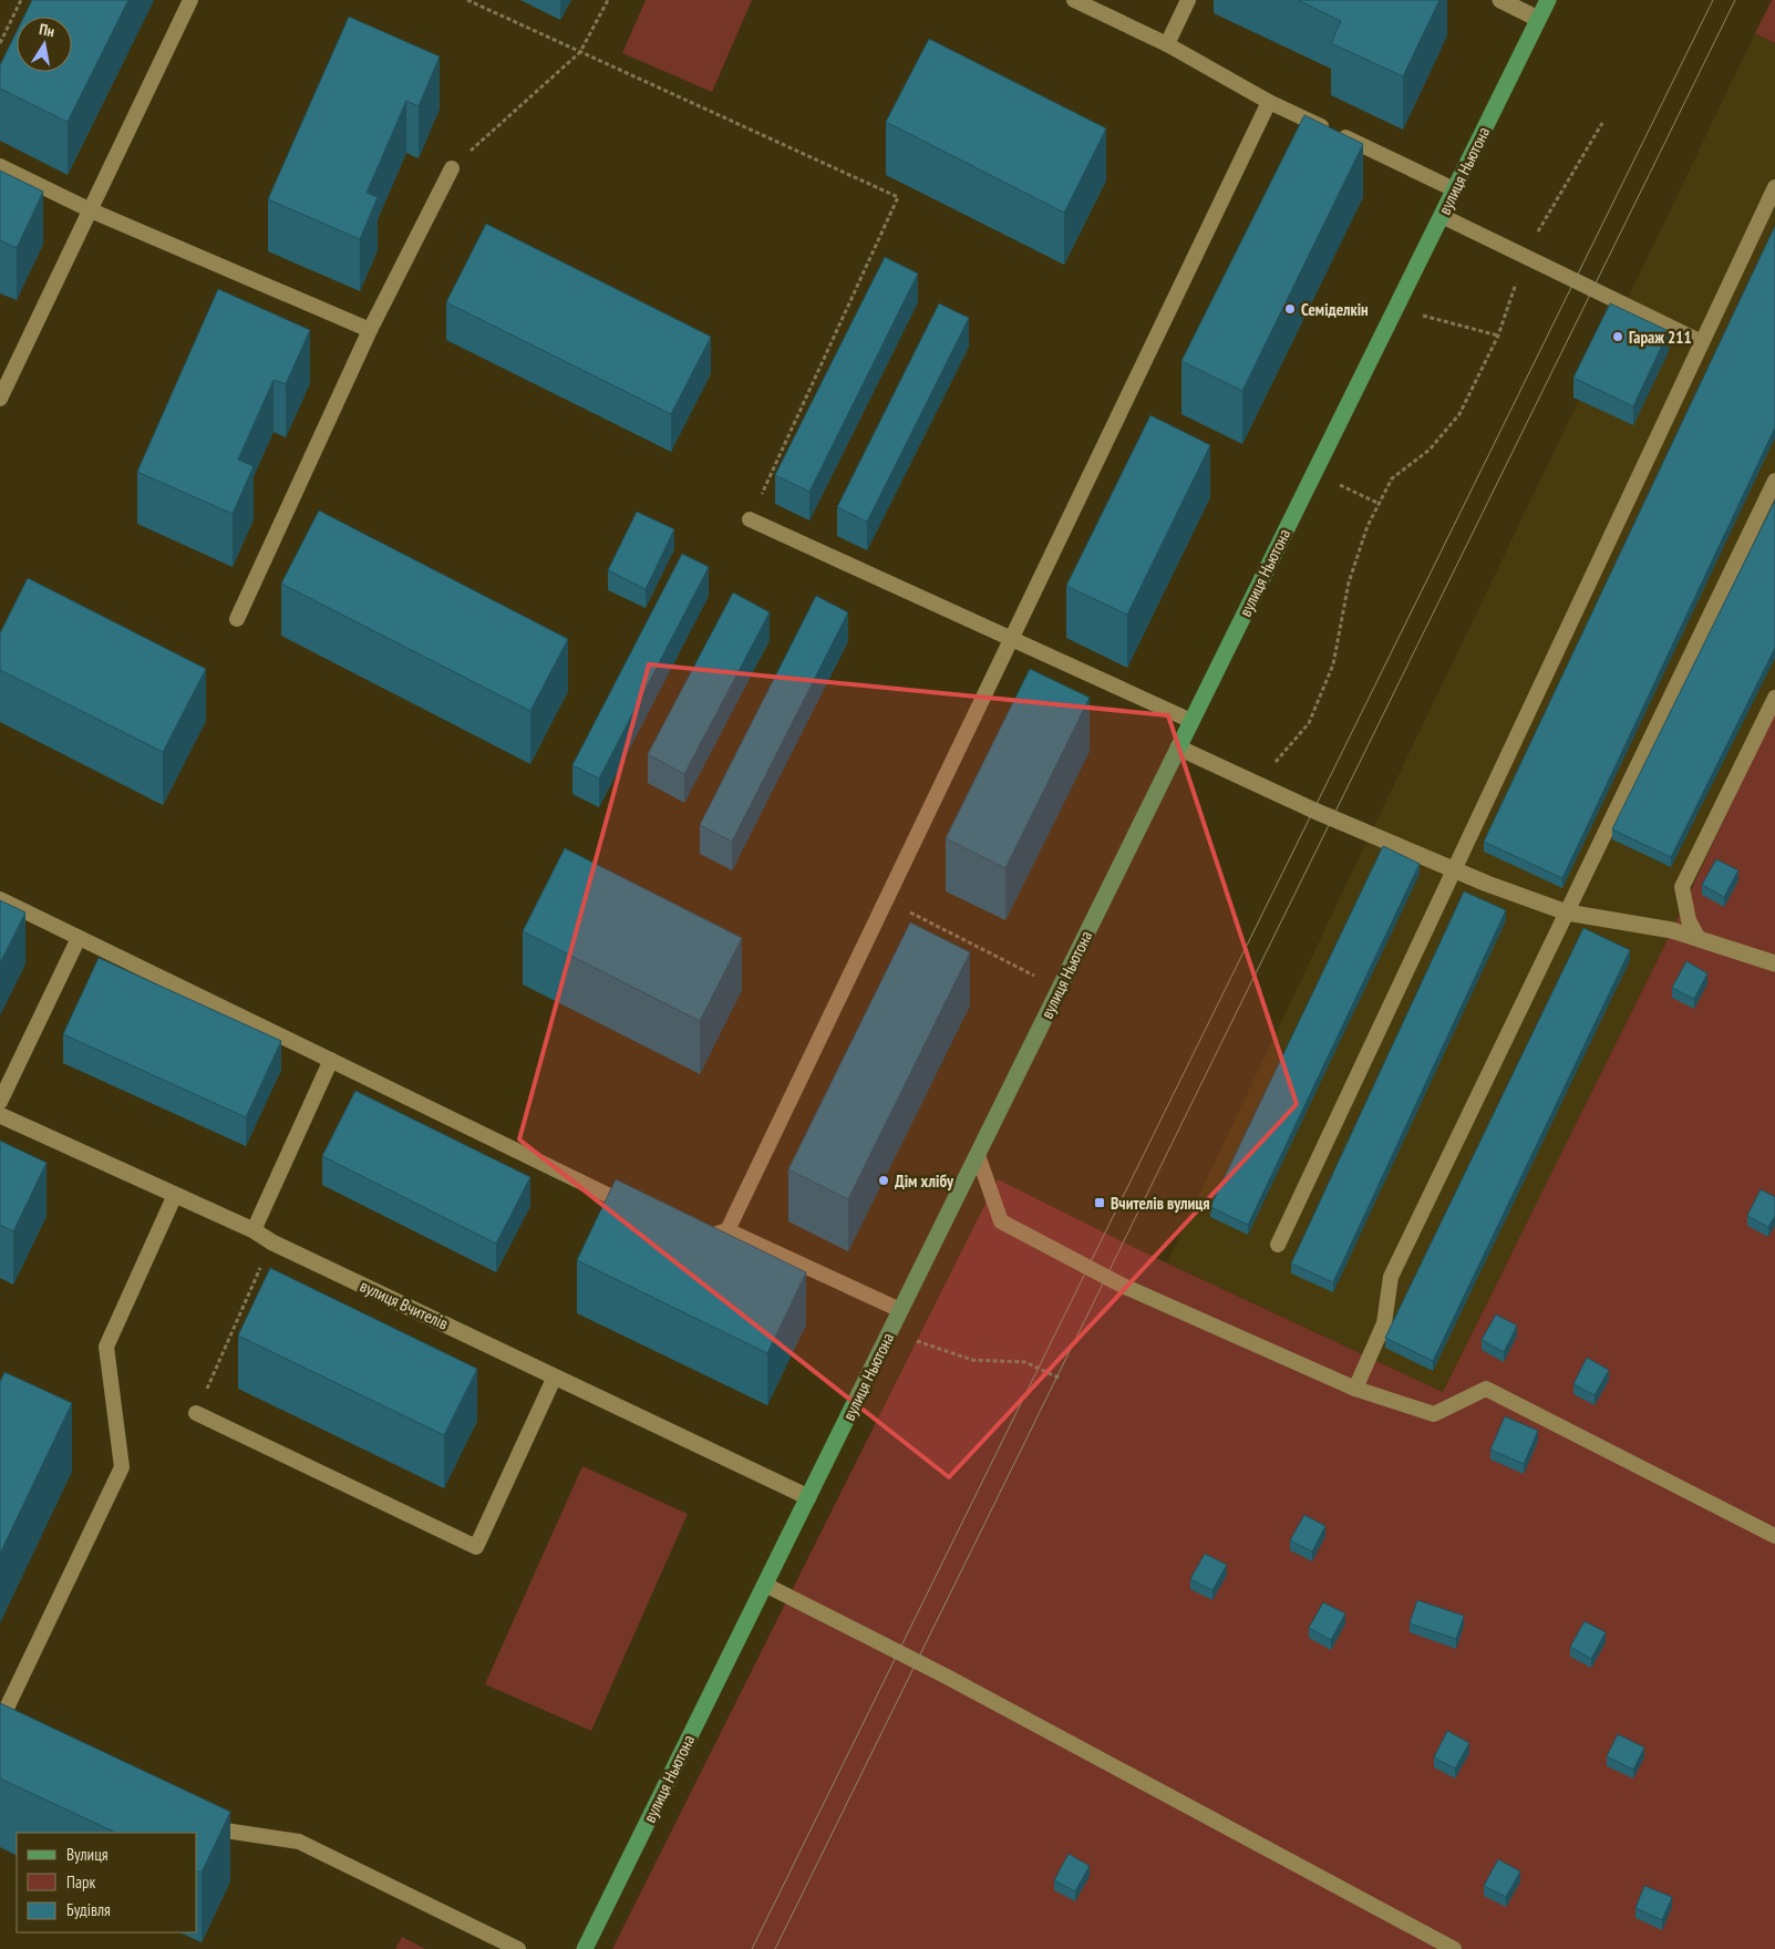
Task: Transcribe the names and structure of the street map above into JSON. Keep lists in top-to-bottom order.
{
  "streets": {
    "main road": ["вулиця Ньютона"],
    "street": ["вулиця Вчителів"]
  },
  "crossings": [
    ["вулиця Ньютона", "вулиця Вчителів"]
  ],
  "places": {
    "other": ["Семіделкін", "Гараж 211", "Дім хлібу"],
    "transit": ["Вчителів вулиця"]
  },
  "legend": ["Вулиця", "Парк", "Будівля"],
  "north": "top"
}
